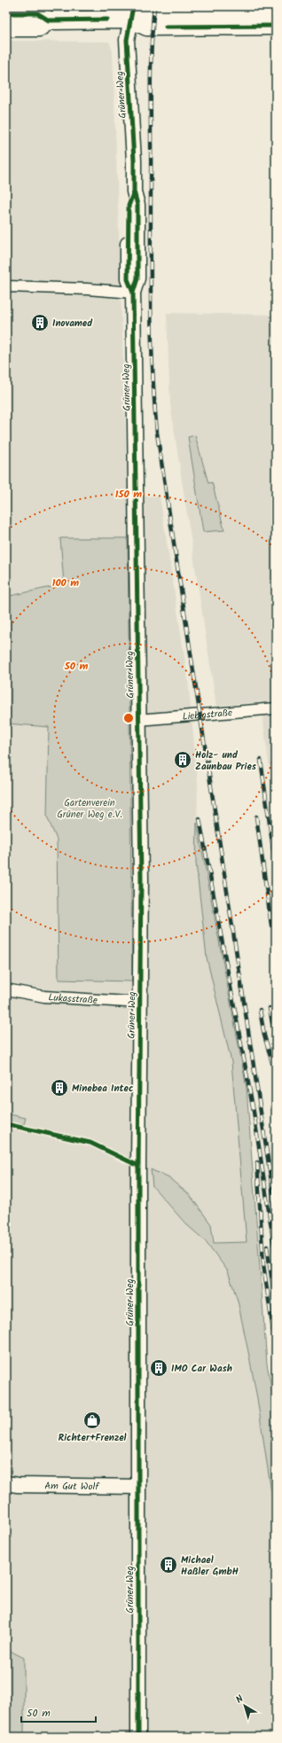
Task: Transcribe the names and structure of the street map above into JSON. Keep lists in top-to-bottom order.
{
  "streets": {
    "street": [
      "Grüner Weg",
      "Liebigstraße",
      "Lukasstraße",
      "Am Gut Wolf"
    ]
  },
  "crossings": [
    ["Grüner Weg", "Liebigstraße"],
    ["Grüner Weg", "Lukasstraße"],
    ["Grüner Weg", "Am Gut Wolf"]
  ],
  "parks": ["Gartenverein Grüner Weg e.V."],
  "places": {
    "building": [
      "Inovamed",
      "Holz- und Zaunbau Pries",
      "Minebea Intec",
      "IMO Car Wash",
      "Michael Haßler GmbH"
    ],
    "shop": ["Richter+Frenzel"]
  },
  "scale_bar": "50 m",
  "north": "top left",
  "rings": ["150 m", "100 m", "50 m"]
}
